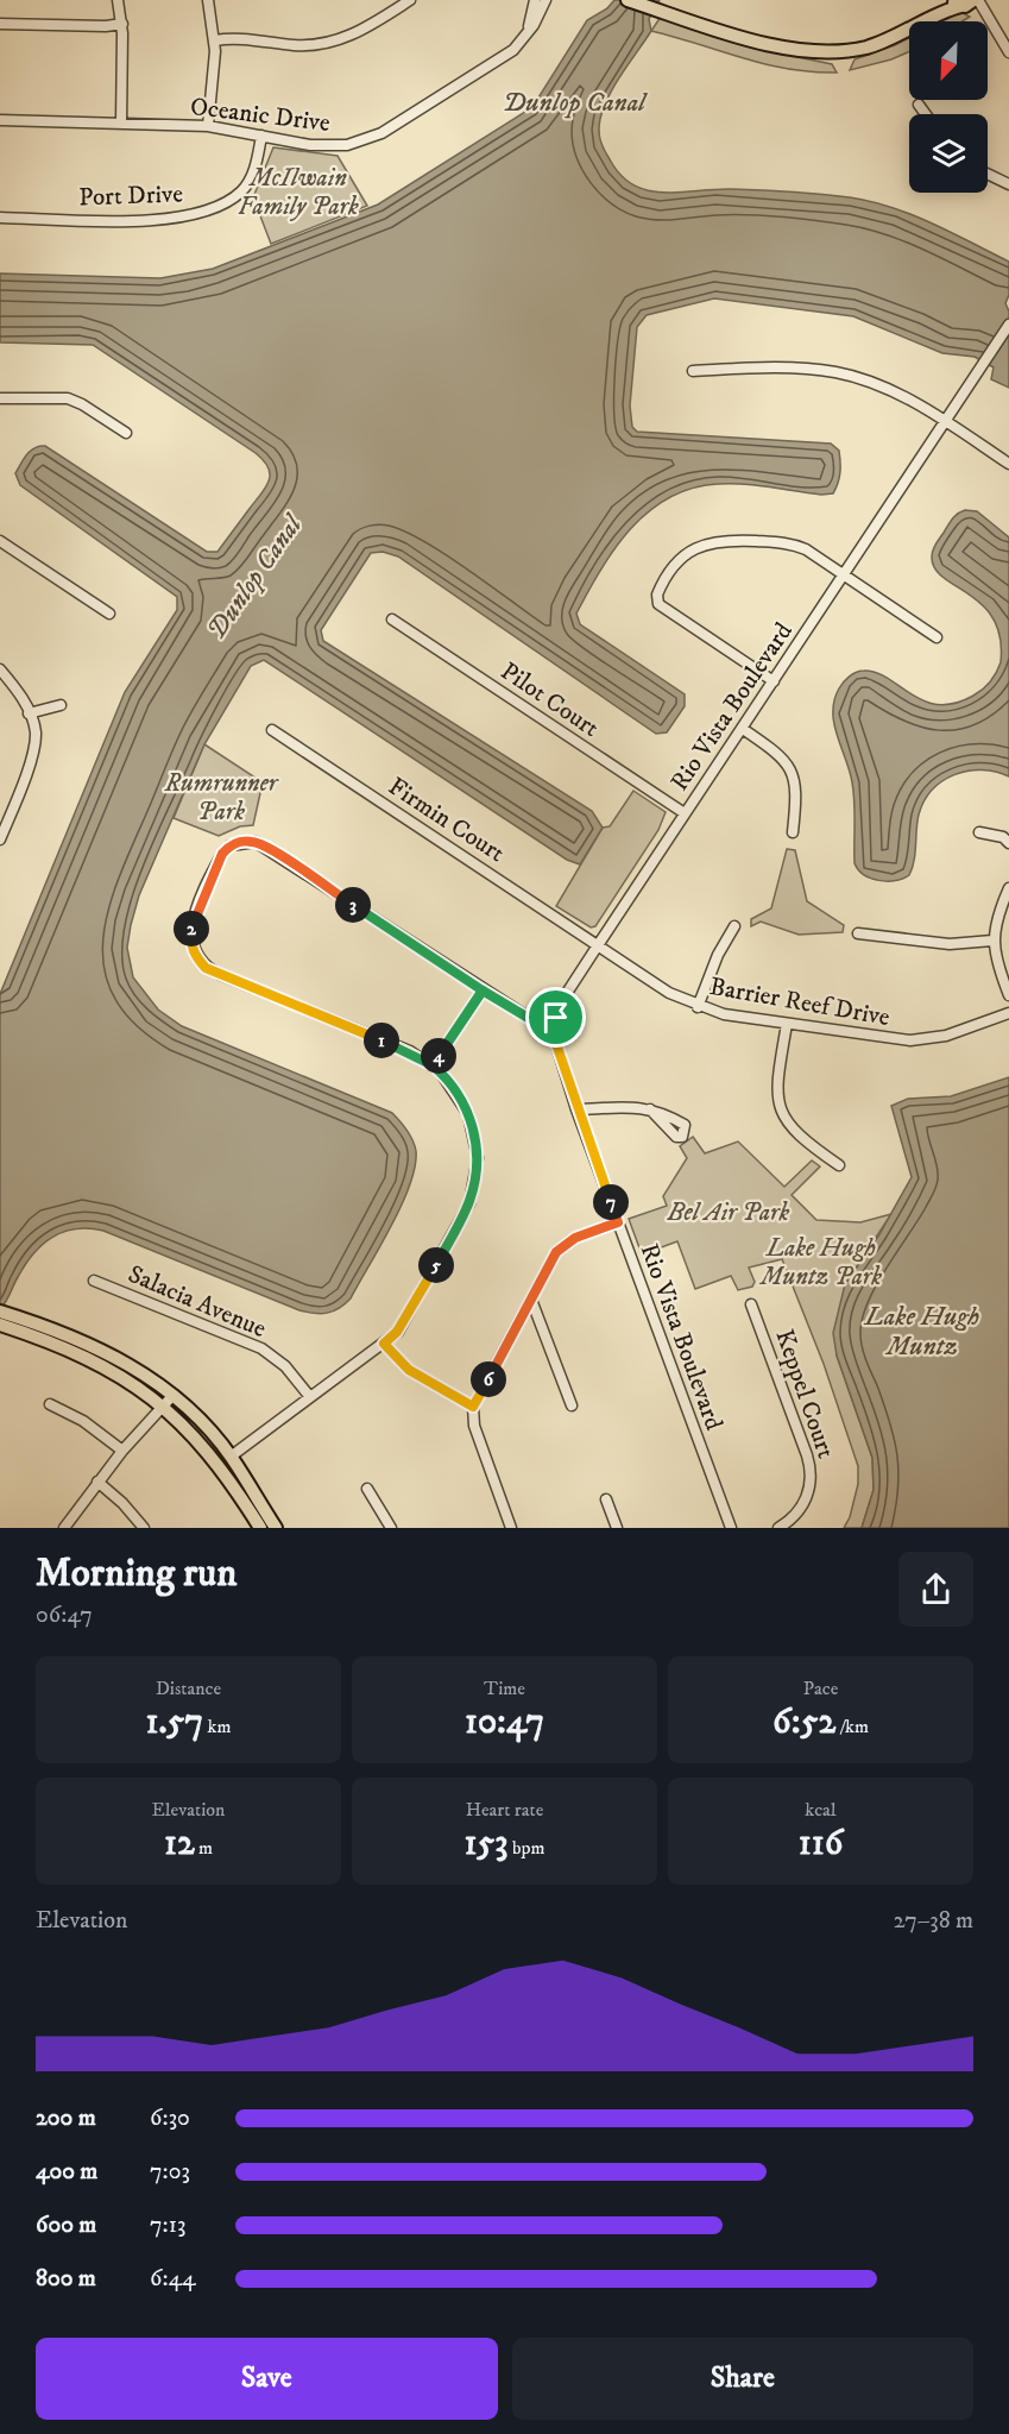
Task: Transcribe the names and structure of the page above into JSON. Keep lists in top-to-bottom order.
{
  "streets": {
    "street": [
      "Oceanic Drive",
      "Port Drive",
      "Pilot Court",
      "Rio Vista Boulevard",
      "Firmin Court",
      "Barrier Reef Drive",
      "Salacia Avenue",
      "Keppel Court"
    ]
  },
  "crossings": [
    ["Oceanic Drive", "Port Drive"],
    ["Pilot Court", "Rio Vista Boulevard"],
    ["Rio Vista Boulevard", "Firmin Court"],
    ["Rio Vista Boulevard", "Barrier Reef Drive"],
    ["Firmin Court", "Barrier Reef Drive"]
  ],
  "water": ["Dunlop Canal", "Lake Hugh Muntz"],
  "parks": [
    "McIlwain Family Park",
    "Rumrunner Park",
    "Bel Air Park",
    "Lake Hugh Muntz Park"
  ],
  "north": "bottom left",
  "page": {
    "pins": [
      "3",
      "2",
      "1",
      "4",
      "7",
      "5",
      "6"
    ],
    "heading": ["Morning run", "06:47"],
    "stats": [
      ["Distance", "1.57 km"],
      ["Time", "10:47"],
      ["Pace", "6:52 /km"],
      ["Elevation", "12 m"],
      ["Heart rate", "153 bpm"],
      ["kcal", "116"]
    ],
    "chart": ["Elevation", "27–38 m"],
    "list": [
      {
        "name": "200 m",
        "note": "6:30"
      },
      {
        "name": "400 m",
        "note": "7:03"
      },
      {
        "name": "600 m",
        "note": "7:13"
      },
      {
        "name": "800 m",
        "note": "6:44"
      }
    ],
    "buttons": ["Save", "Share"]
  }
}
